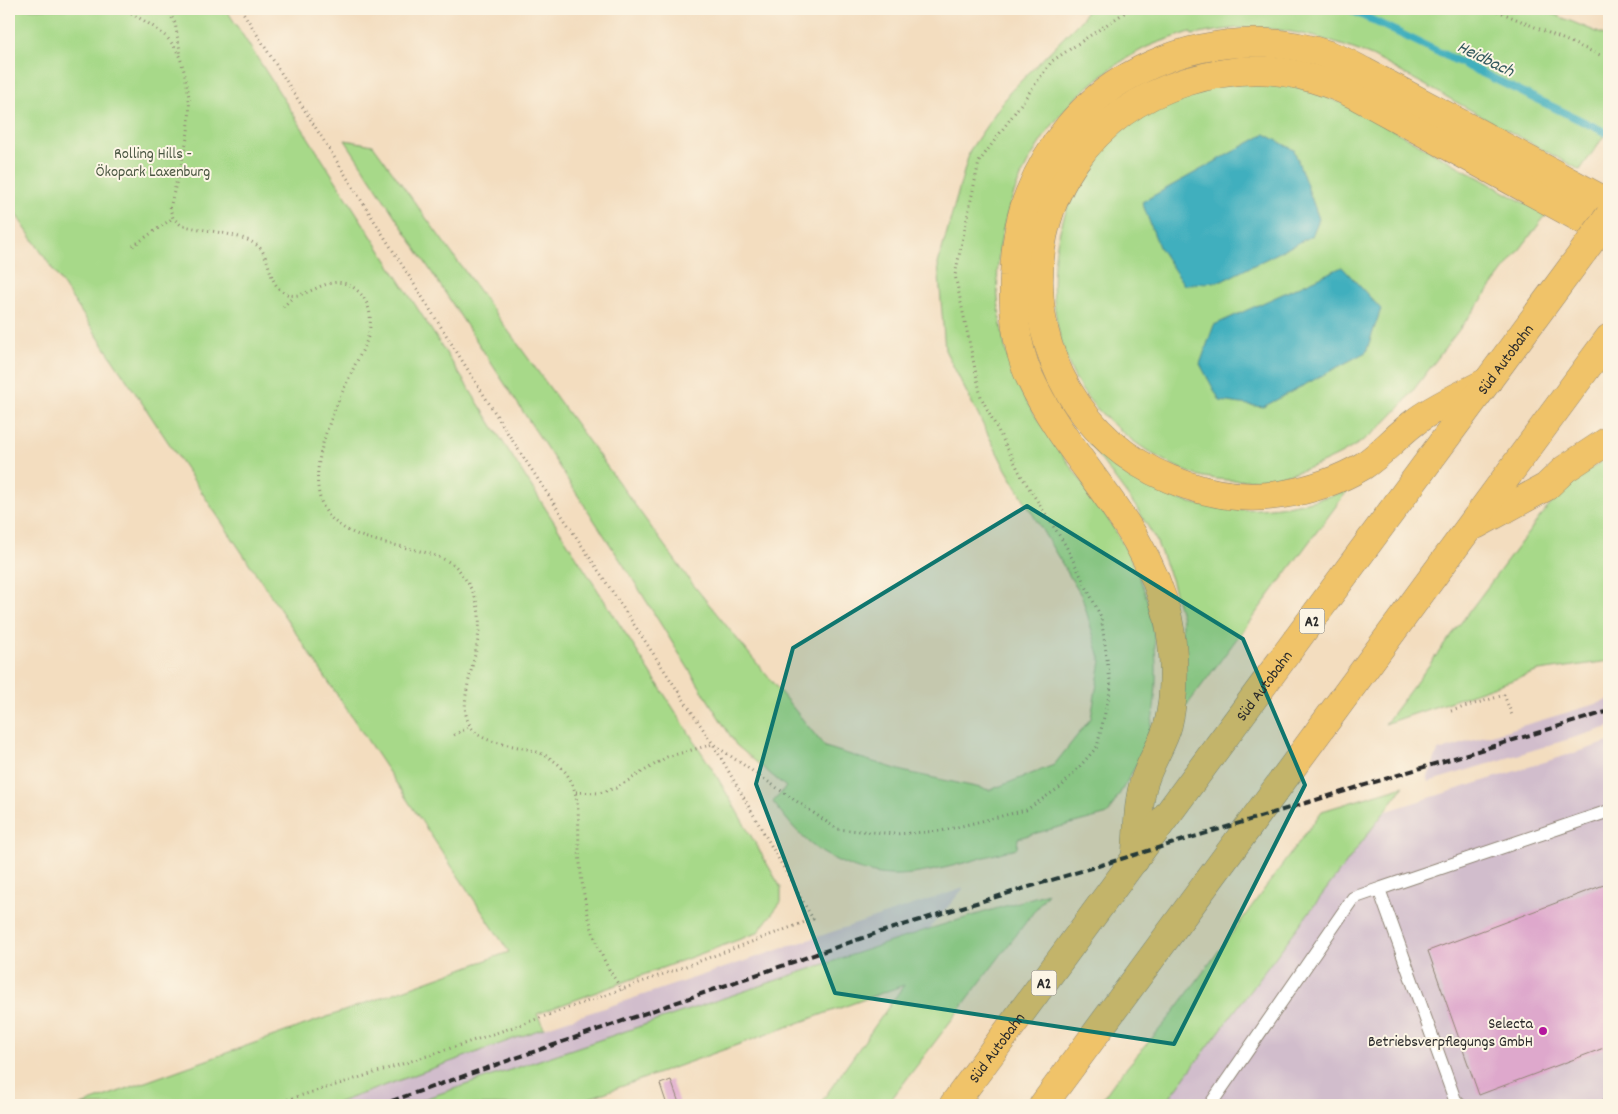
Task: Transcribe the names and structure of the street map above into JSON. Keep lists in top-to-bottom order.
{
  "streets": {
    "highway": ["Süd Autobahn", "A2"]
  },
  "water": ["Heidbach"],
  "parks": ["Rolling Hills - Ökopark Laxenburg"],
  "places": ["Selecta Betriebsverpflegungs GmbH"]
}
